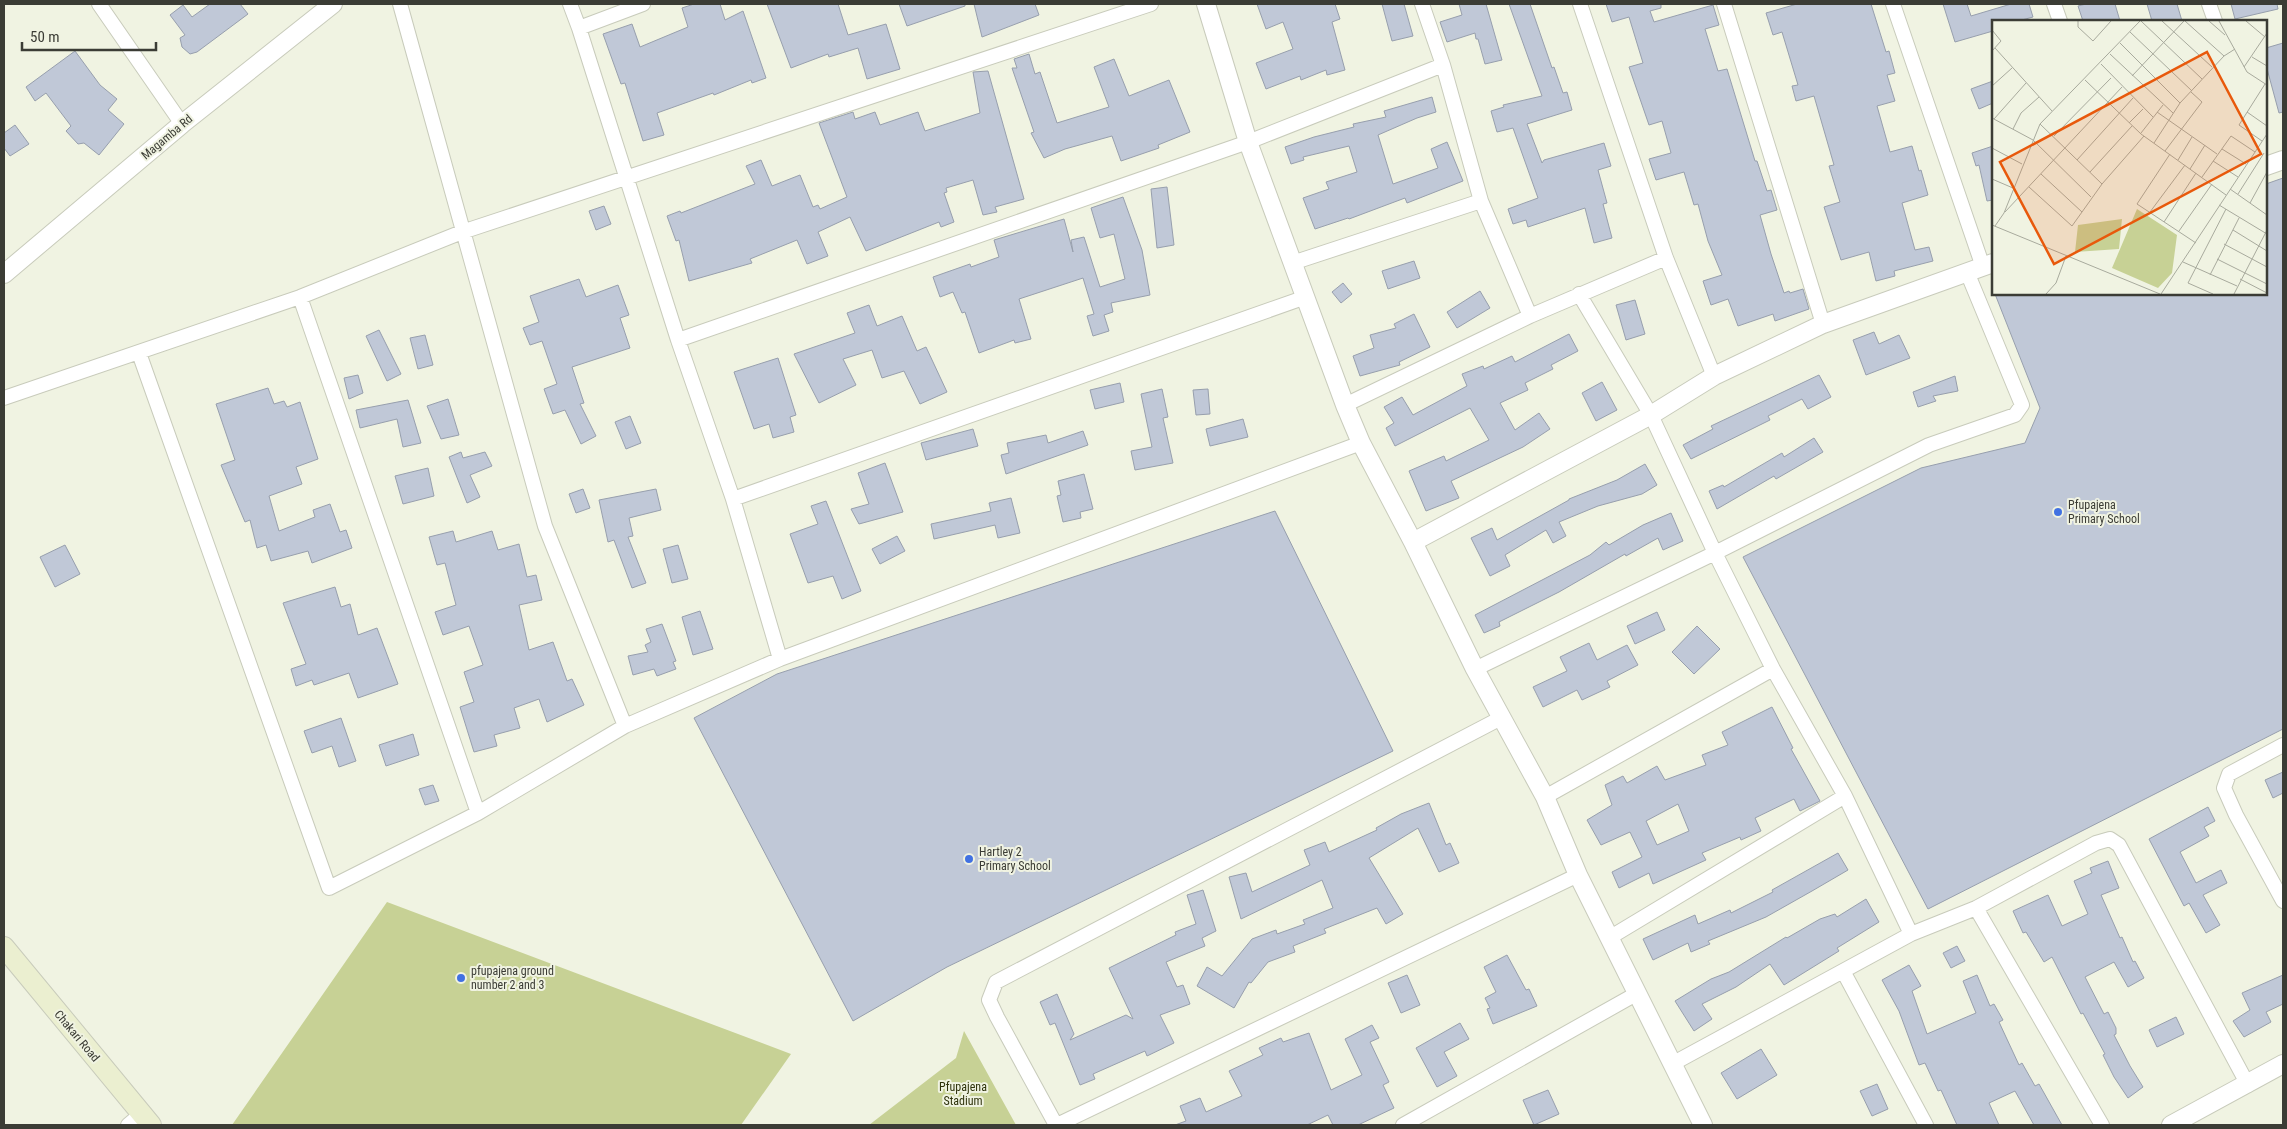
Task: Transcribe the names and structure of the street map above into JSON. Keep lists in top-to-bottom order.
{
  "streets": {
    "main road": ["Chakari Road"],
    "street": ["Magamba Rd"]
  },
  "parks": ["Pfupajena Stadium"],
  "places": ["Pfupajena Primary School", "Hartley 2 Primary School", "pfupajena ground number 2 and 3"],
  "scale_bar": "50 m"
}
